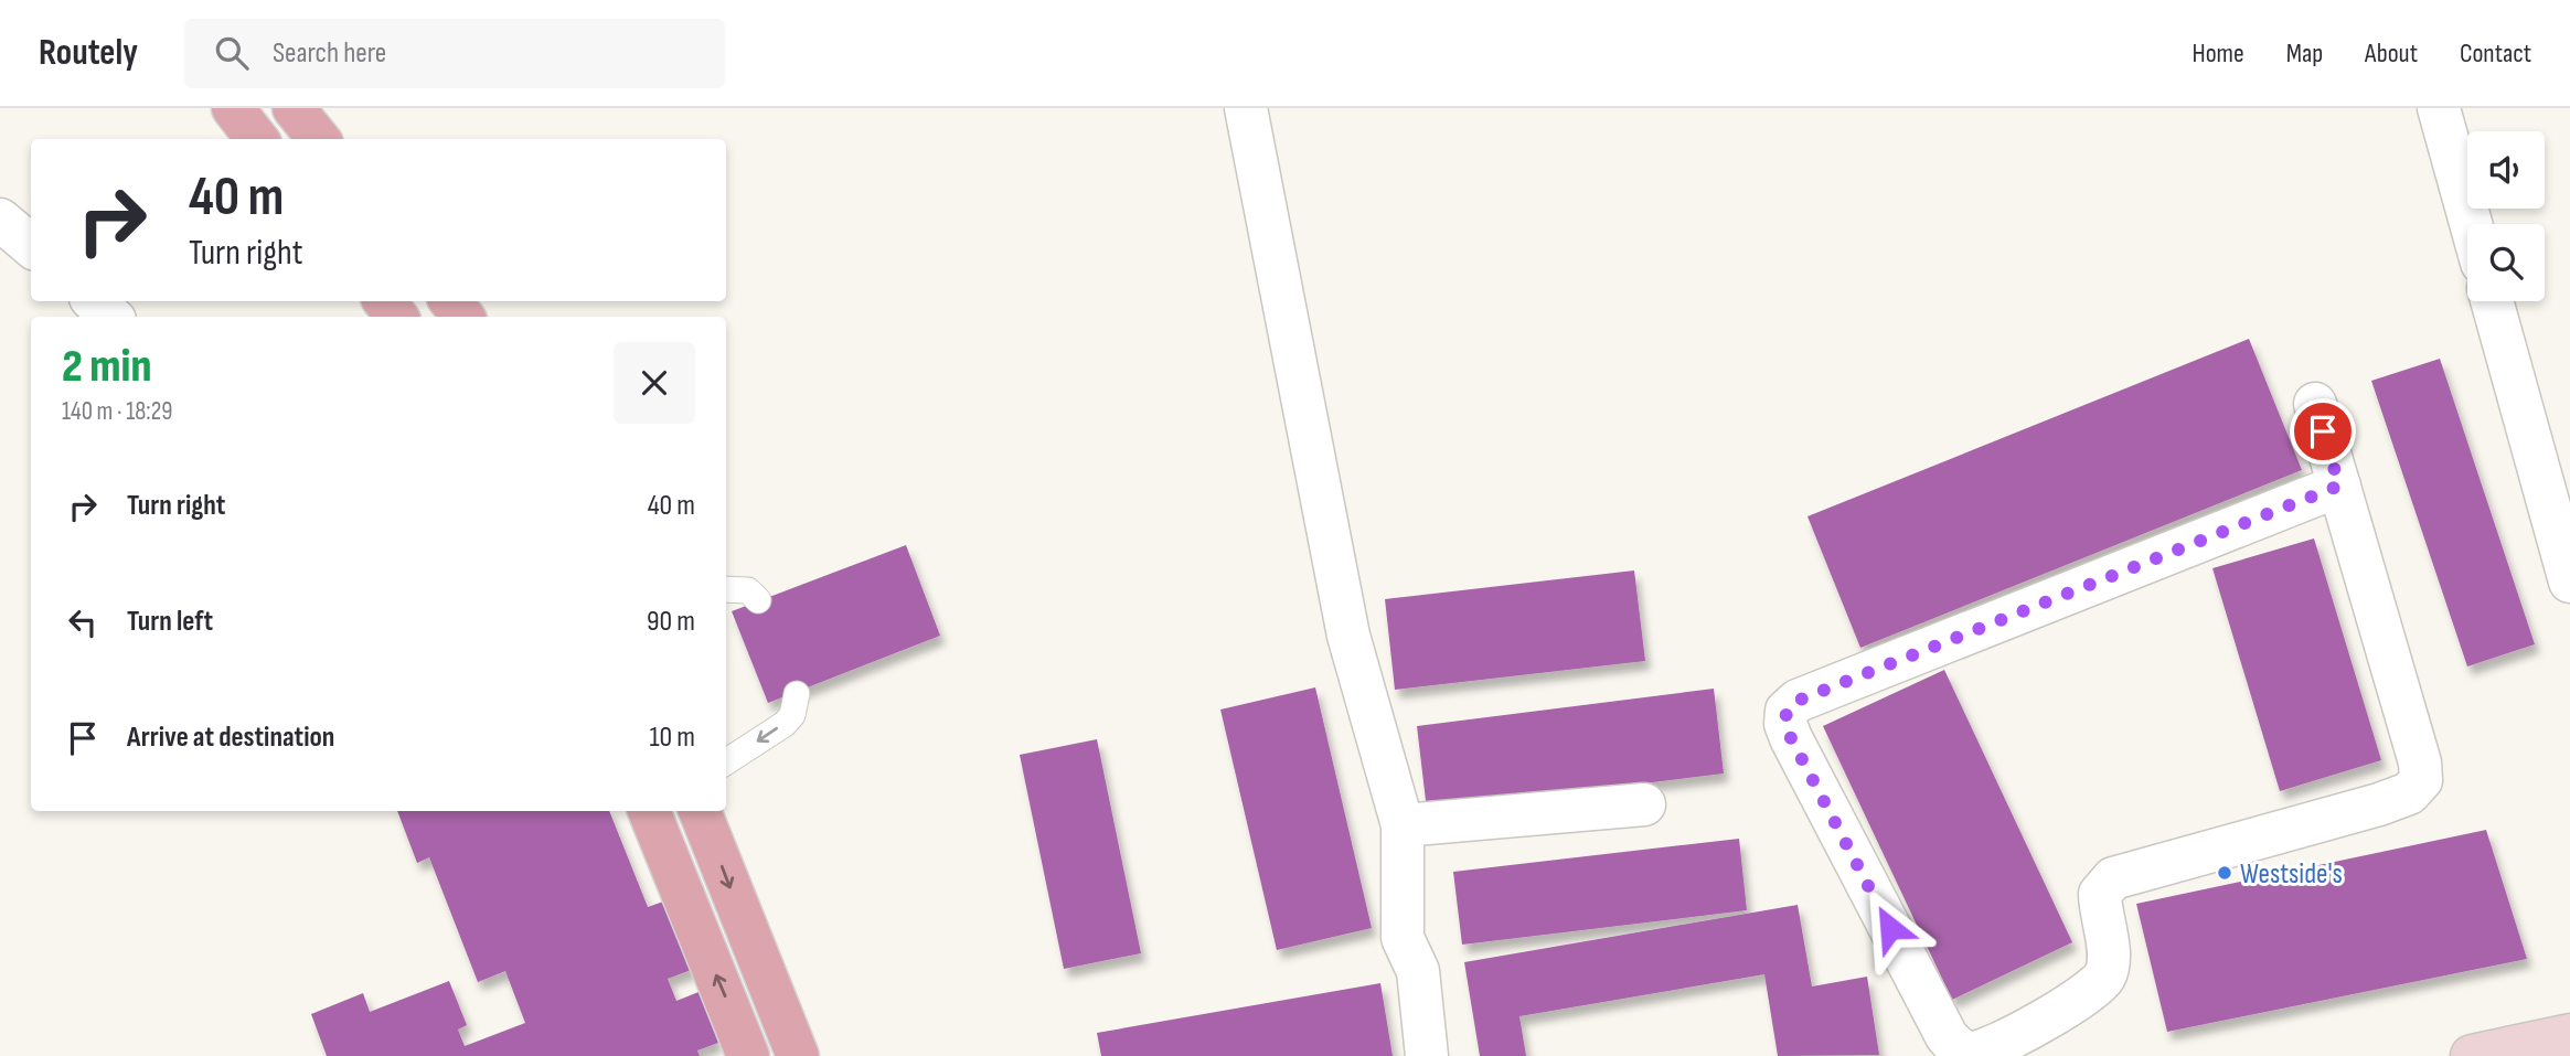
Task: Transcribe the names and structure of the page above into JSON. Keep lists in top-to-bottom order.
{
  "places": ["Westside's"],
  "page": {
    "header": "Routely",
    "search": "Search here",
    "nav": [
      "Home",
      "Map",
      "About",
      "Contact"
    ],
    "turn": ["40 m", "Turn right"],
    "heading": ["2 min", "140 m · 18:29"],
    "list": [
      {
        "name": "Turn right",
        "value": "40 m"
      },
      {
        "name": "Turn left",
        "value": "90 m"
      },
      {
        "name": "Arrive at destination",
        "value": "10 m"
      }
    ]
  }
}
